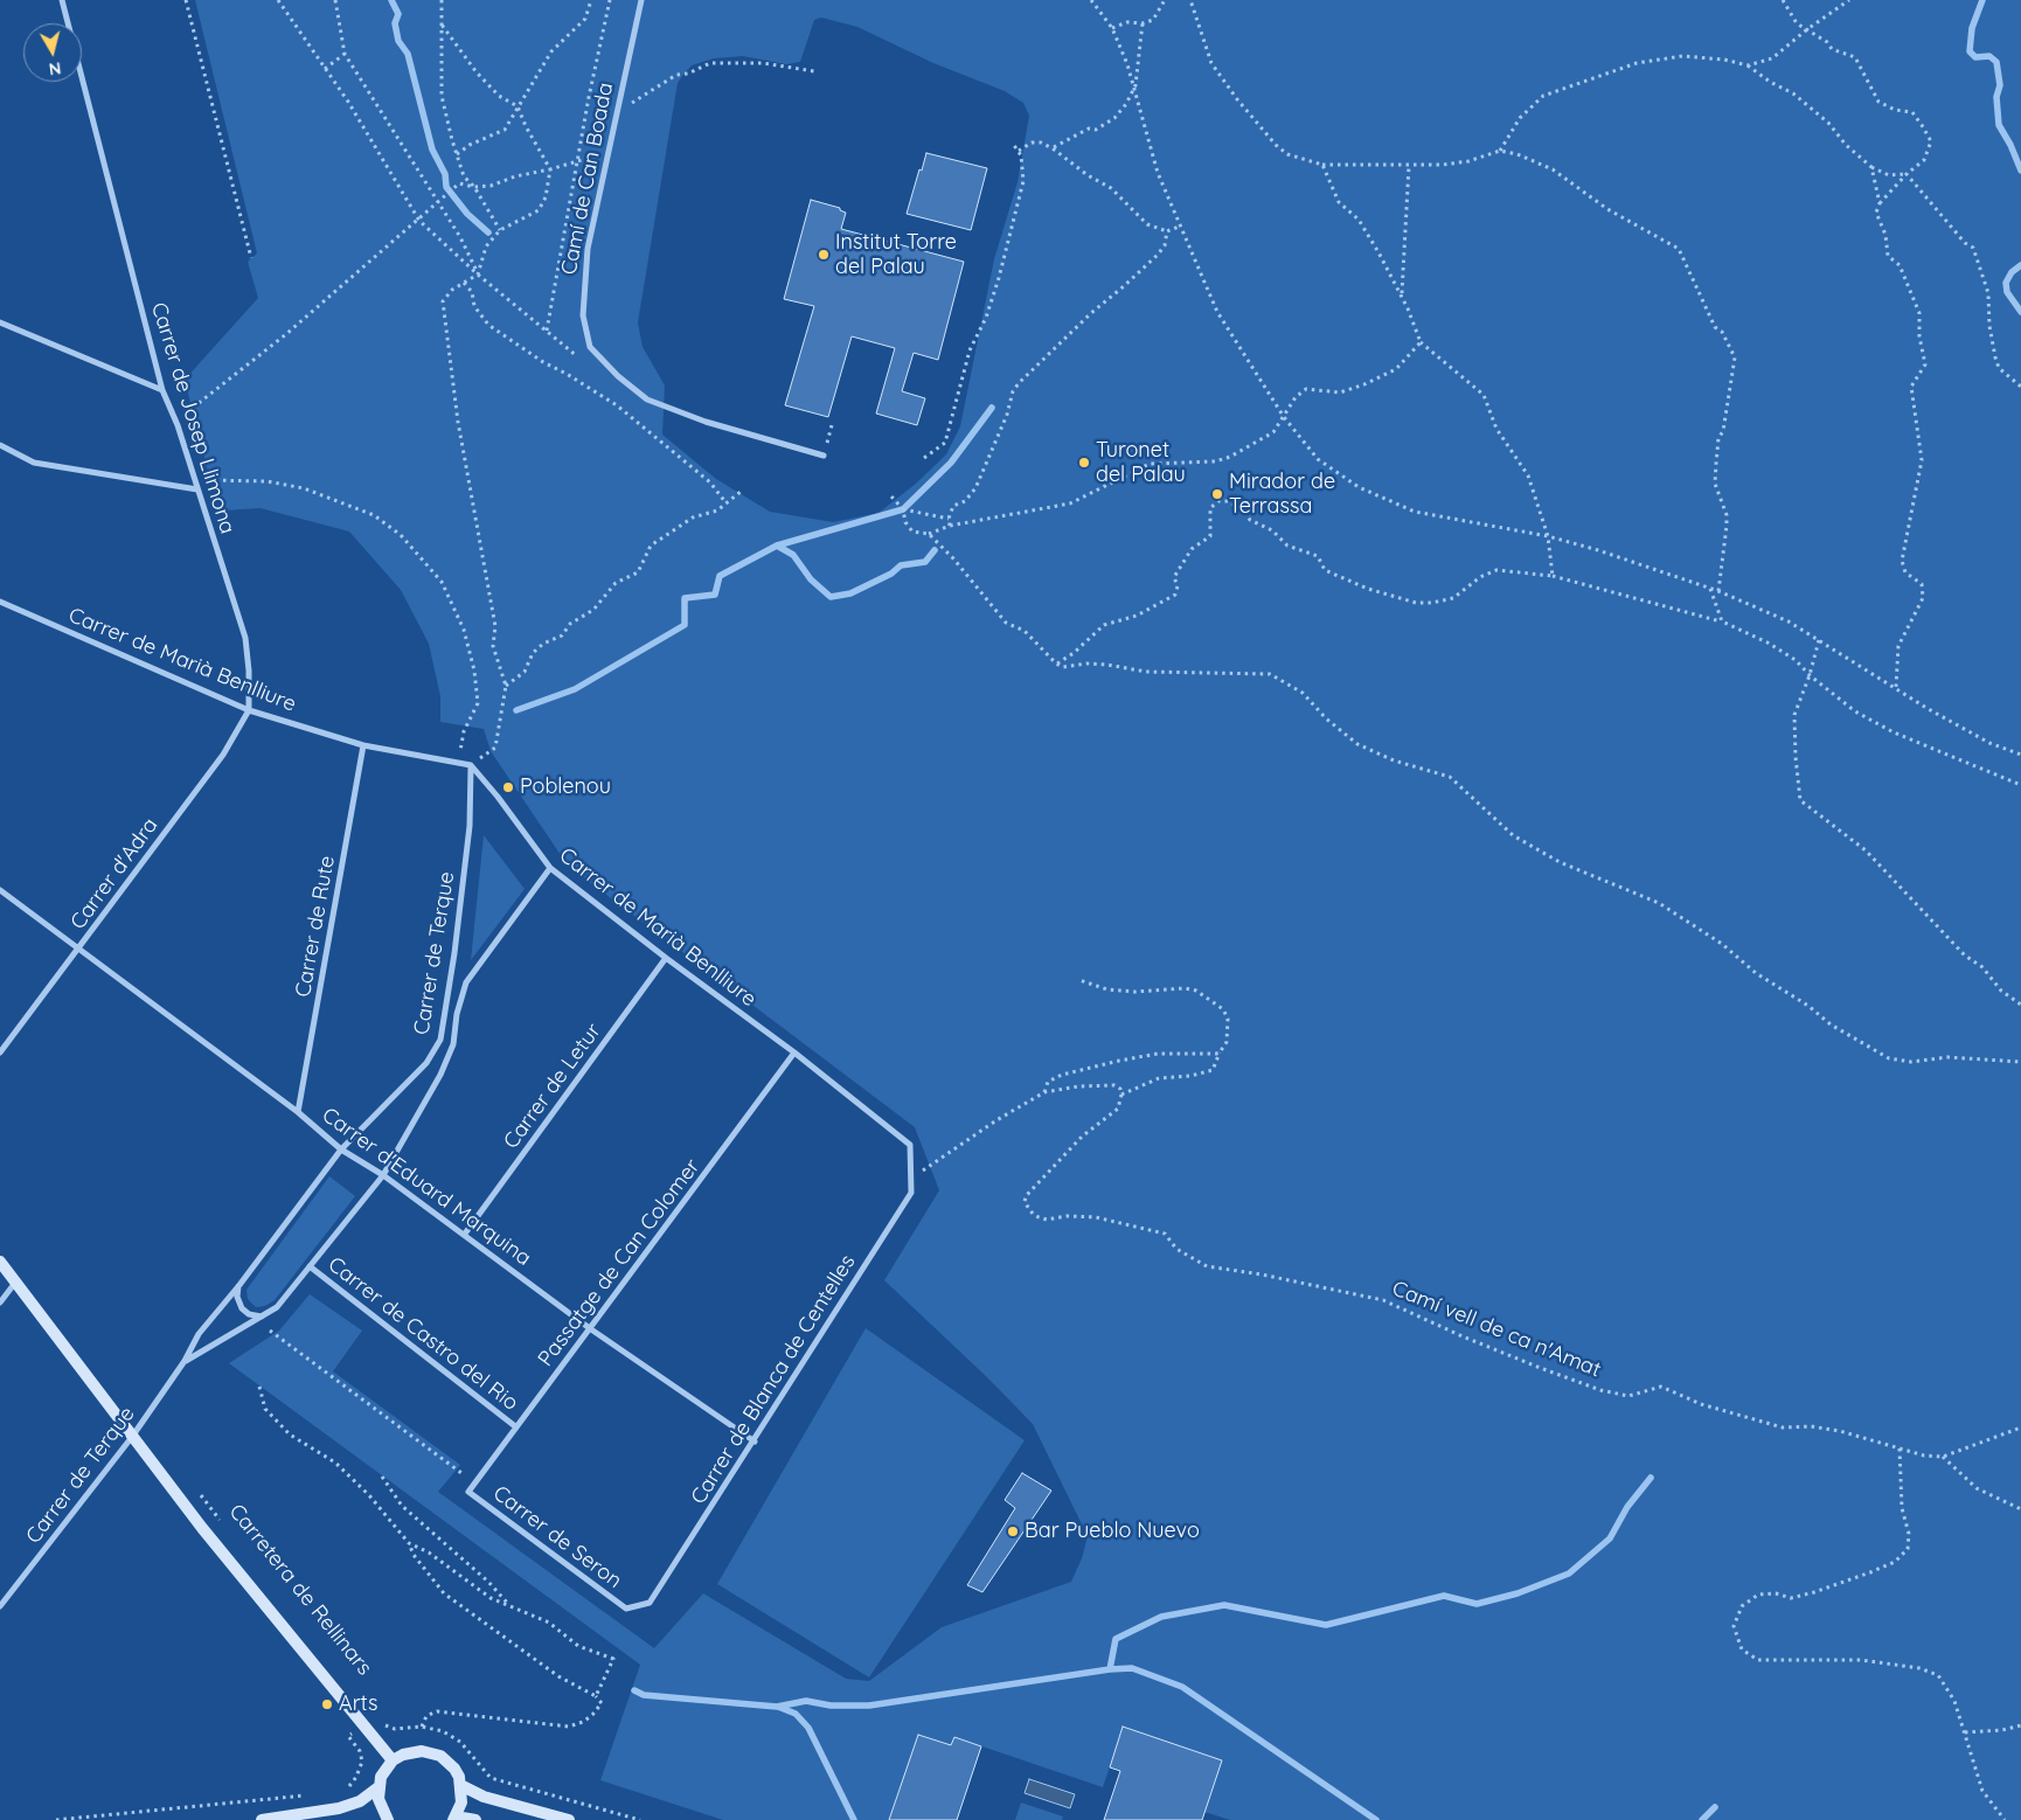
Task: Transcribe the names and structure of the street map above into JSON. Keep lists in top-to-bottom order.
{
  "streets": {
    "street": [
      "Camí de Can Boada",
      "Carrer de Josep Llimona",
      "Carrer de Marià Benlliure",
      "Carrer d'Adra",
      "Carrer de Rute",
      "Carrer de Terque",
      "Carrer de Letur",
      "Carrer d'Eduard Marquina",
      "Passatge de Can Colomer",
      "Carrer de Castro del Rio",
      "Carrer de Blanca de Centelles",
      "Carrer de Seron",
      "Carretera de Rellinars"
    ],
    "path": ["Camí vell de ca n'Amat"]
  },
  "crossings": [
    ["Carrer de Josep Llimona", "Carrer de Marià Benlliure"],
    ["Carrer de Josep Llimona", "Carrer d'Adra"],
    ["Carrer de Marià Benlliure", "Carrer d'Adra"],
    ["Carrer de Marià Benlliure", "Carrer de Rute"],
    ["Carrer de Marià Benlliure", "Carrer de Terque"],
    ["Carrer de Marià Benlliure", "Carrer de Letur"],
    ["Carrer de Marià Benlliure", "Passatge de Can Colomer"],
    ["Carrer de Marià Benlliure", "Carrer de Blanca de Centelles"],
    ["Carrer d'Adra", "Carrer d'Eduard Marquina"],
    ["Carrer de Rute", "Carrer d'Eduard Marquina"],
    ["Carrer de Terque", "Carrer d'Eduard Marquina"],
    ["Carrer de Terque", "Carrer de Castro del Rio"],
    ["Carrer de Terque", "Carretera de Rellinars"],
    ["Carrer de Letur", "Carrer d'Eduard Marquina"],
    ["Carrer d'Eduard Marquina", "Passatge de Can Colomer"],
    ["Carrer d'Eduard Marquina", "Carrer de Blanca de Centelles"],
    ["Passatge de Can Colomer", "Carrer de Castro del Rio"],
    ["Passatge de Can Colomer", "Carrer de Seron"],
    ["Carrer de Blanca de Centelles", "Carrer de Seron"]
  ],
  "places": [
    "Institut Torre del Palau",
    "Turonet del Palau",
    "Mirador de Terrassa",
    "Poblenou",
    "Bar Pueblo Nuevo",
    "Arts"
  ],
  "north": "bottom"
}
